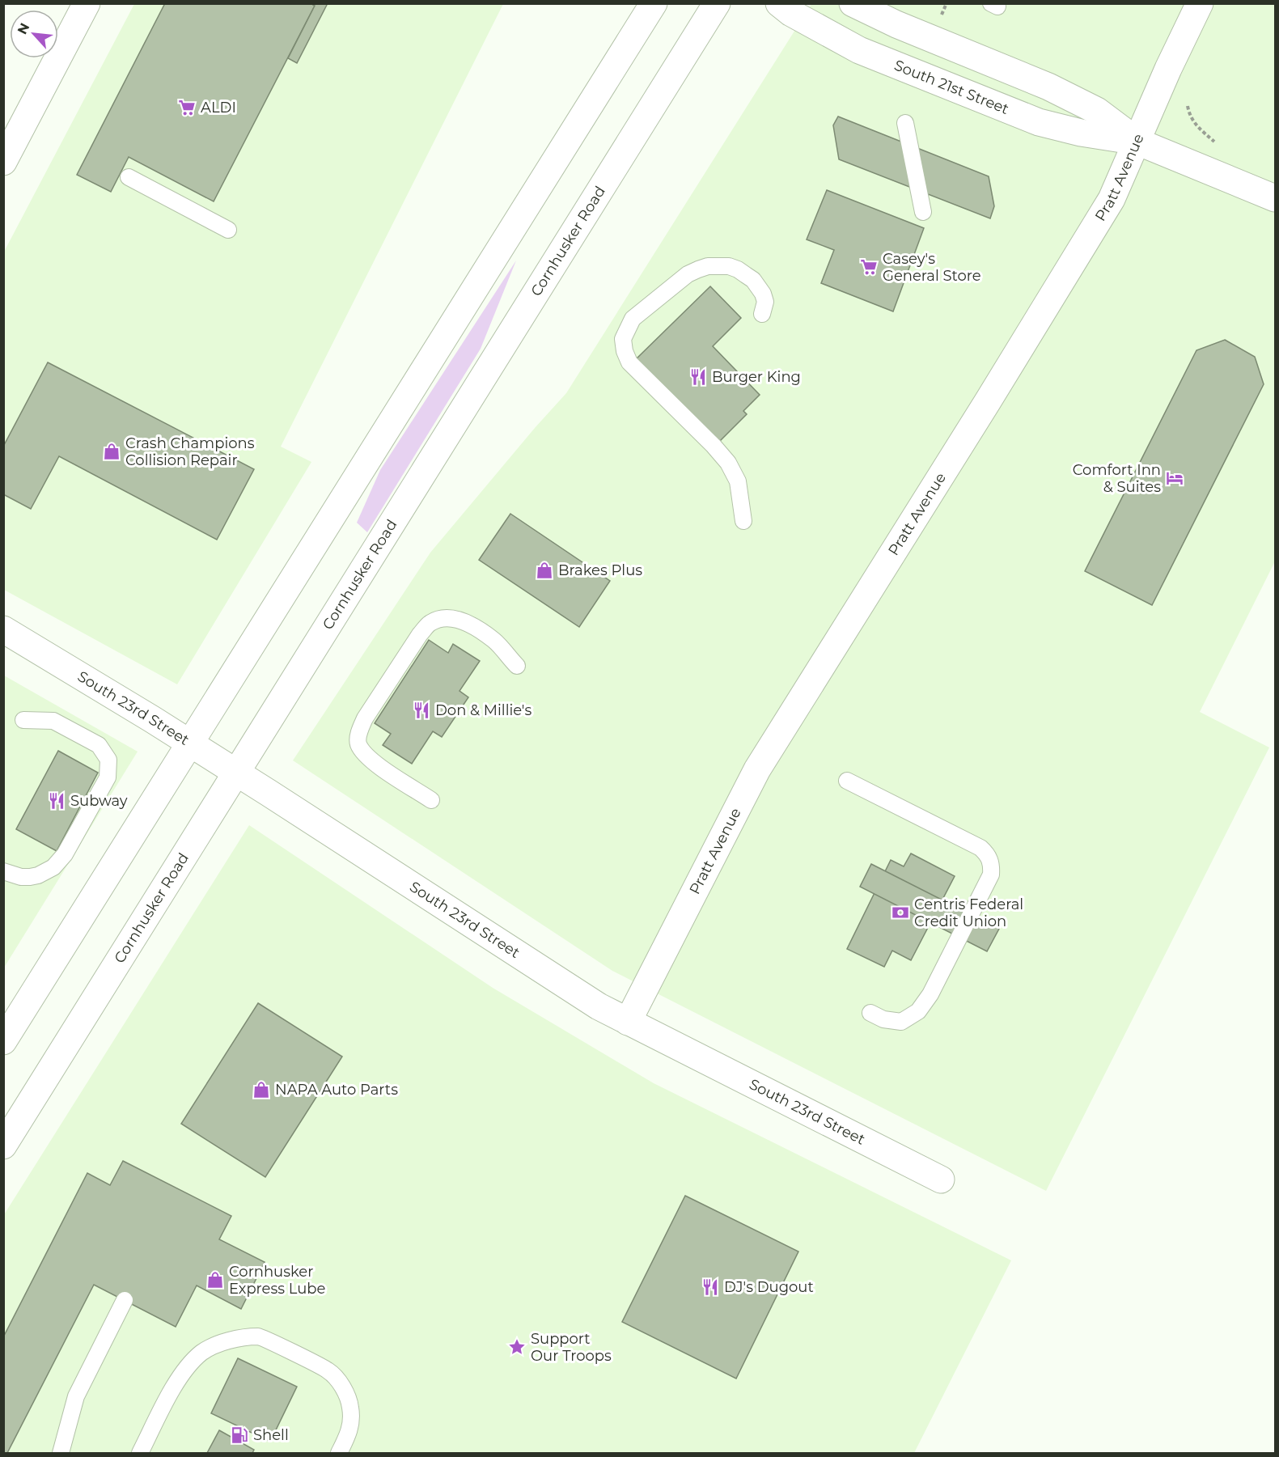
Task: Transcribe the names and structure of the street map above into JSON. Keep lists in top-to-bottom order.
{
  "streets": {
    "street": [
      "South 21st Street",
      "Pratt Avenue",
      "Cornhusker Road",
      "South 23rd Street"
    ]
  },
  "crossings": [
    ["South 21st Street", "Pratt Avenue"],
    ["Pratt Avenue", "South 23rd Street"],
    ["Cornhusker Road", "South 23rd Street"]
  ],
  "places": {
    "supermarket": ["ALDI", "Casey's General Store"],
    "restaurant": [
      "Burger King",
      "Don & Millie's",
      "Subway",
      "DJ's Dugout"
    ],
    "shop": [
      "Crash Champions Collision Repair",
      "Brakes Plus",
      "NAPA Auto Parts",
      "Cornhusker Express Lube"
    ],
    "hotel": ["Comfort Inn & Suites"],
    "bank": ["Centris Federal Credit Union"],
    "place": ["Support Our Troops"],
    "fuel station": ["Shell"]
  },
  "north": "top left"
}
